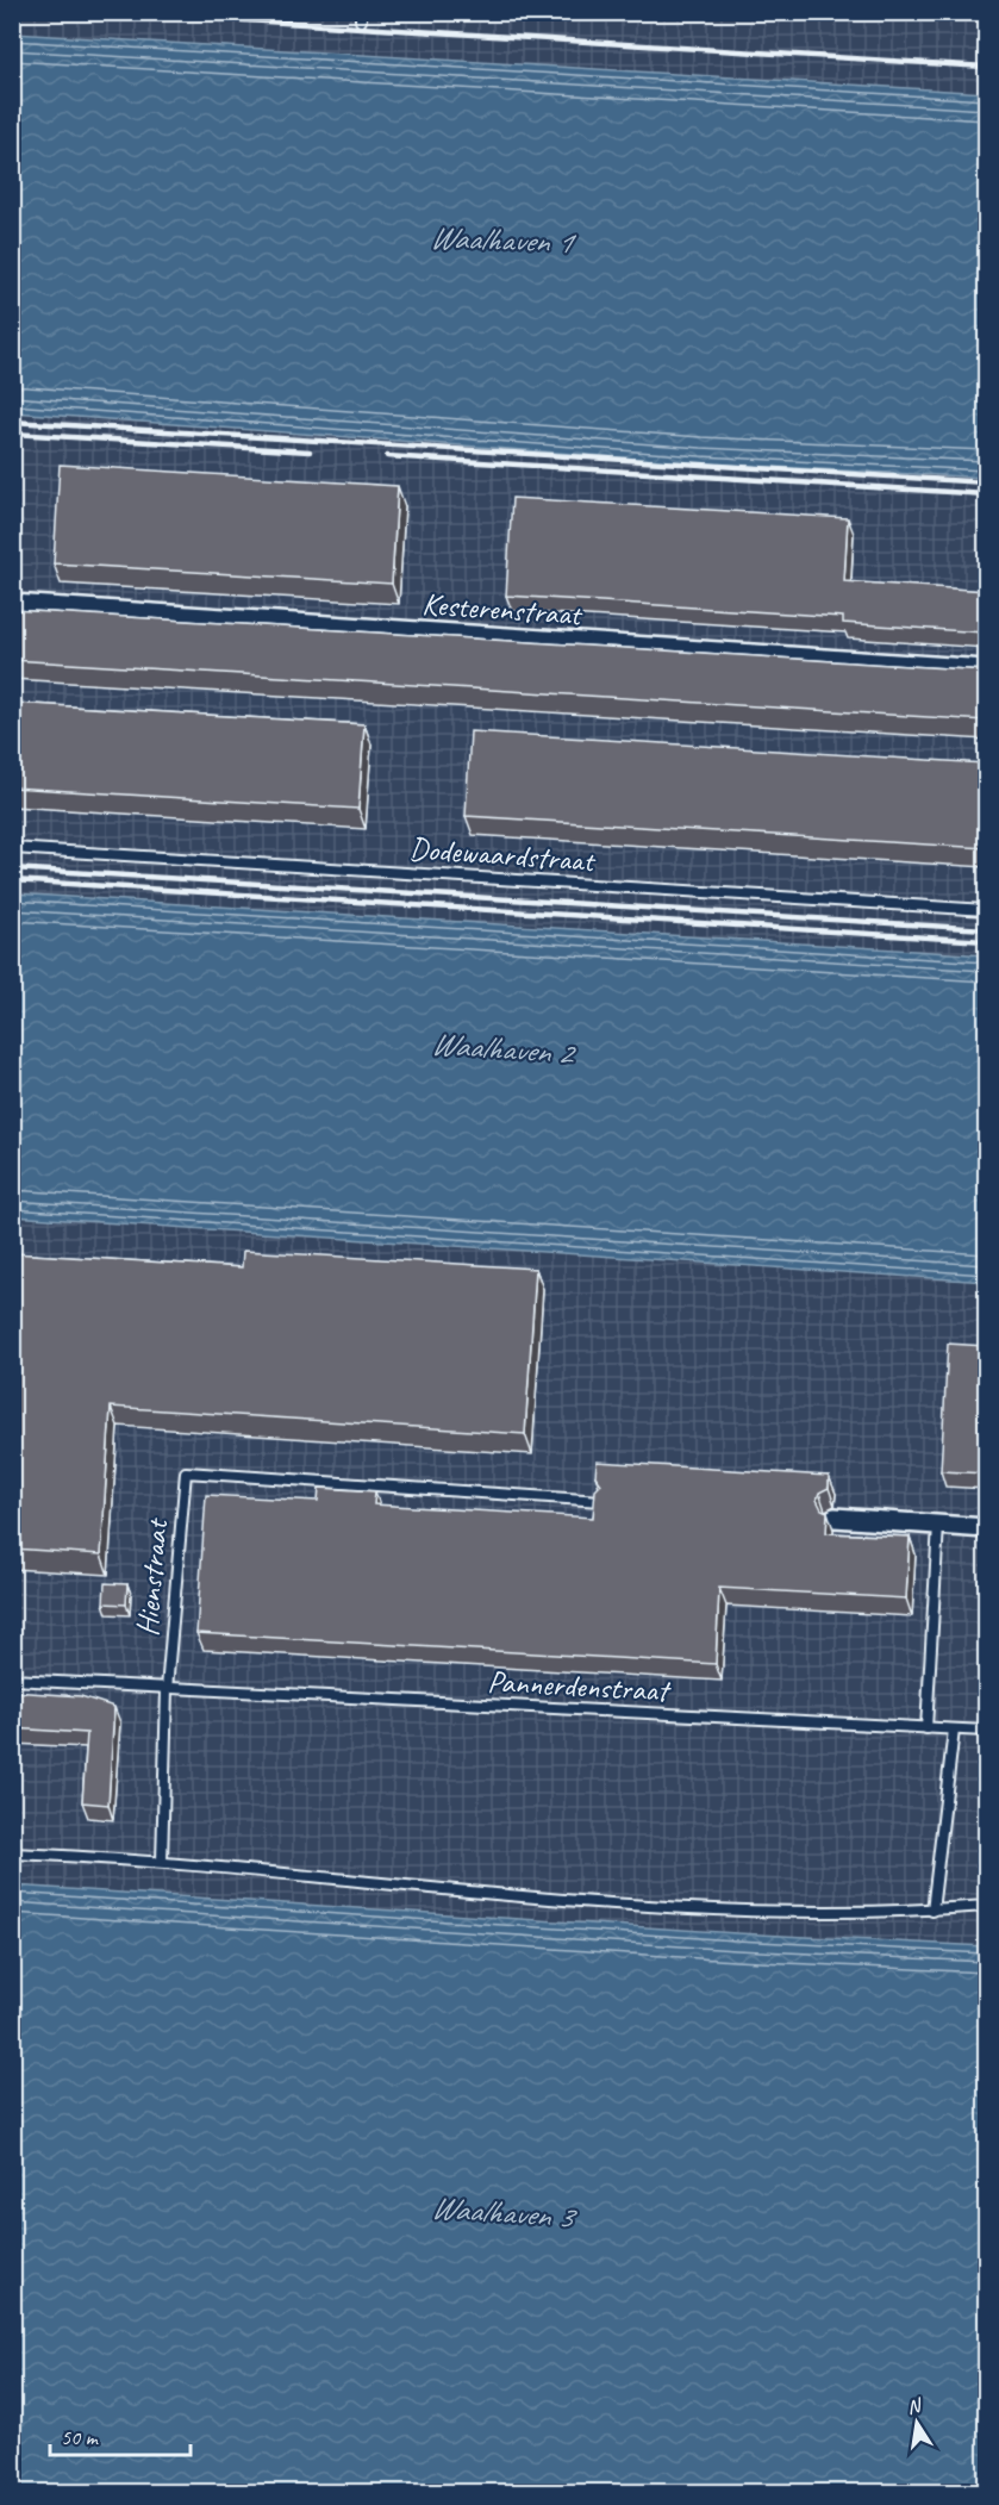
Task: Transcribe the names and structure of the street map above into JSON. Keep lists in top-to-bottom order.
{
  "streets": {
    "street": ["Kesterenstraat"],
    "lane": ["Dodewaardstraat", "Hienstraat", "Pannerdenstraat"]
  },
  "crossings": [
    ["Hienstraat", "Pannerdenstraat"]
  ],
  "water": ["Waalhaven 1", "Waalhaven 2", "Waalhaven 3"],
  "scale_bar": "50 m",
  "north": "top"
}
